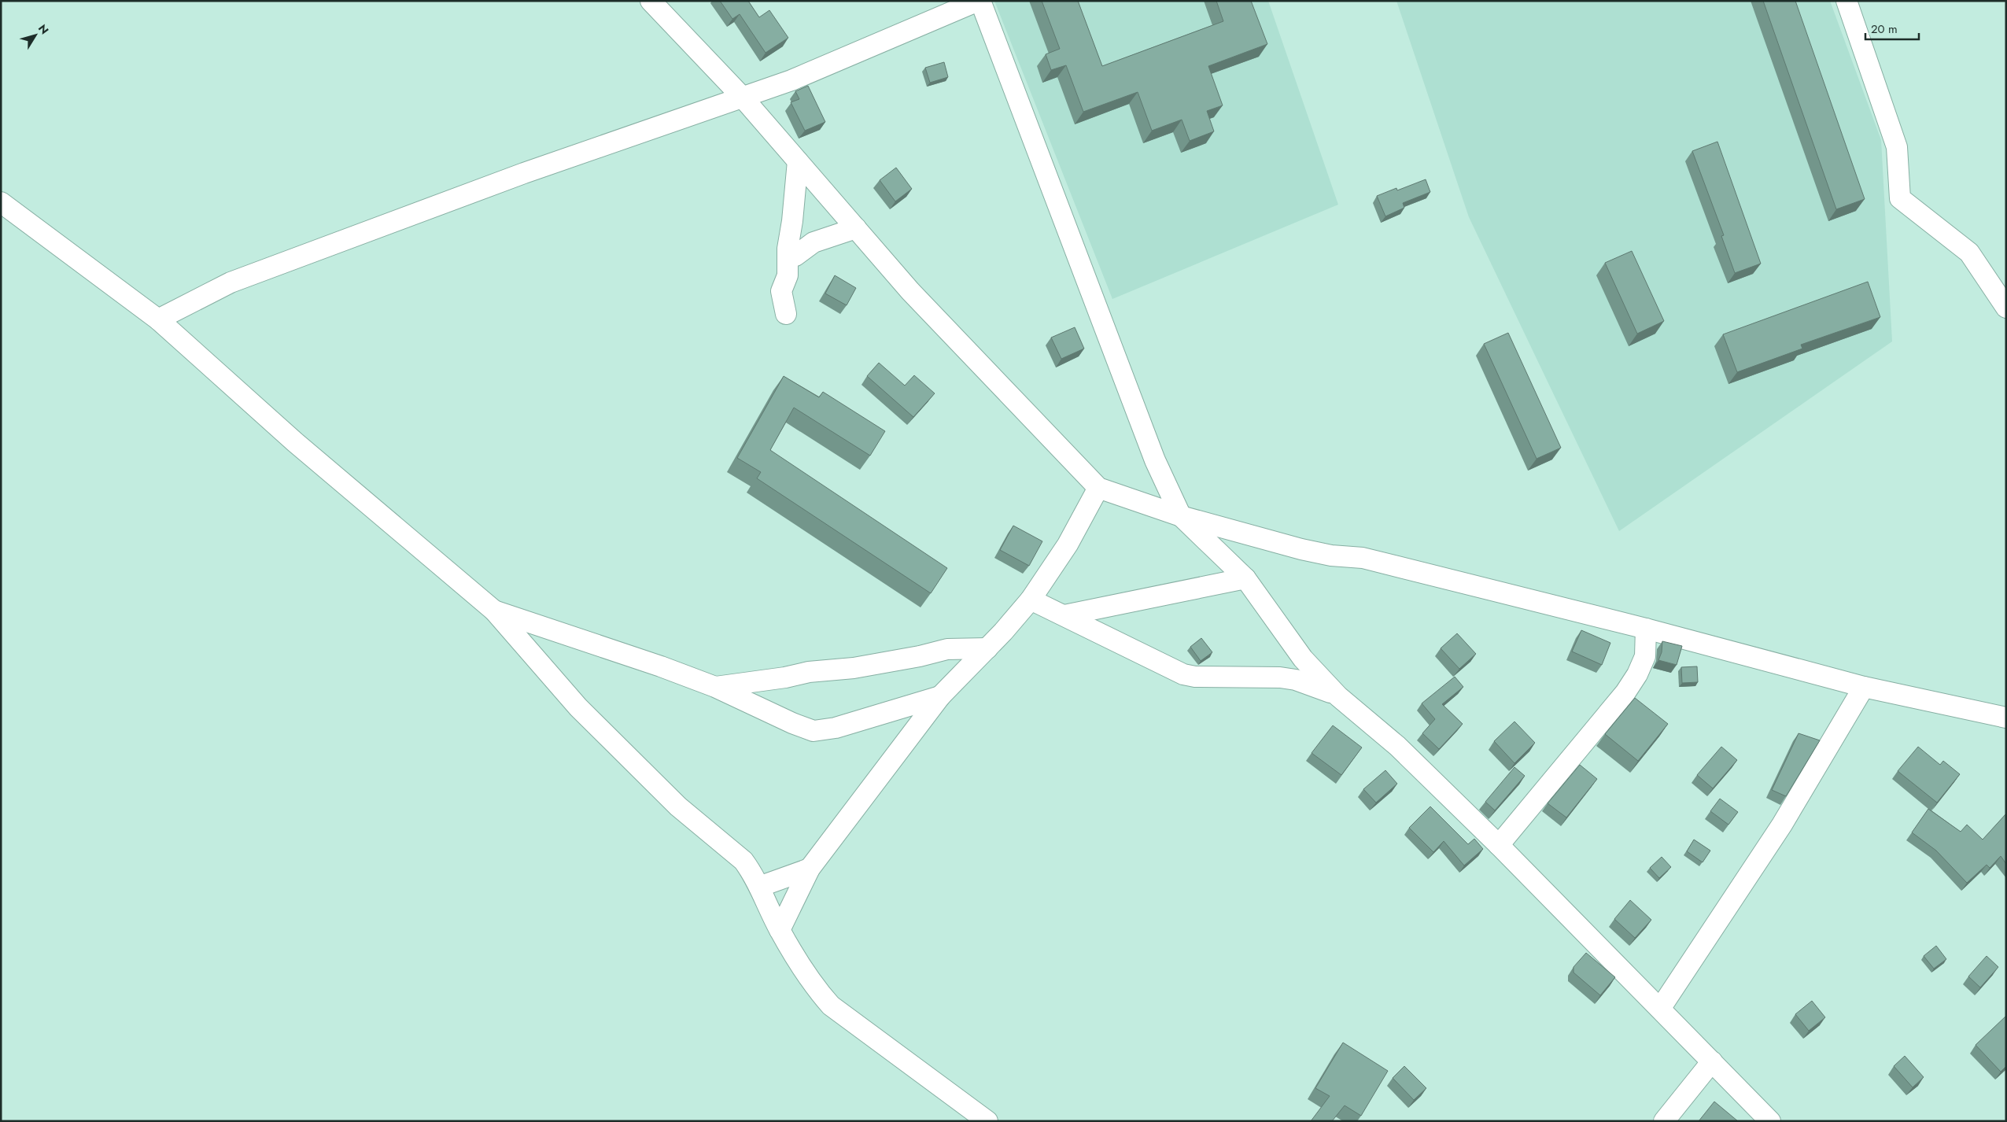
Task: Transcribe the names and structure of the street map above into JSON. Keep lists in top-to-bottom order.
{
  "scale_bar": "20 m",
  "north": "top right"
}
